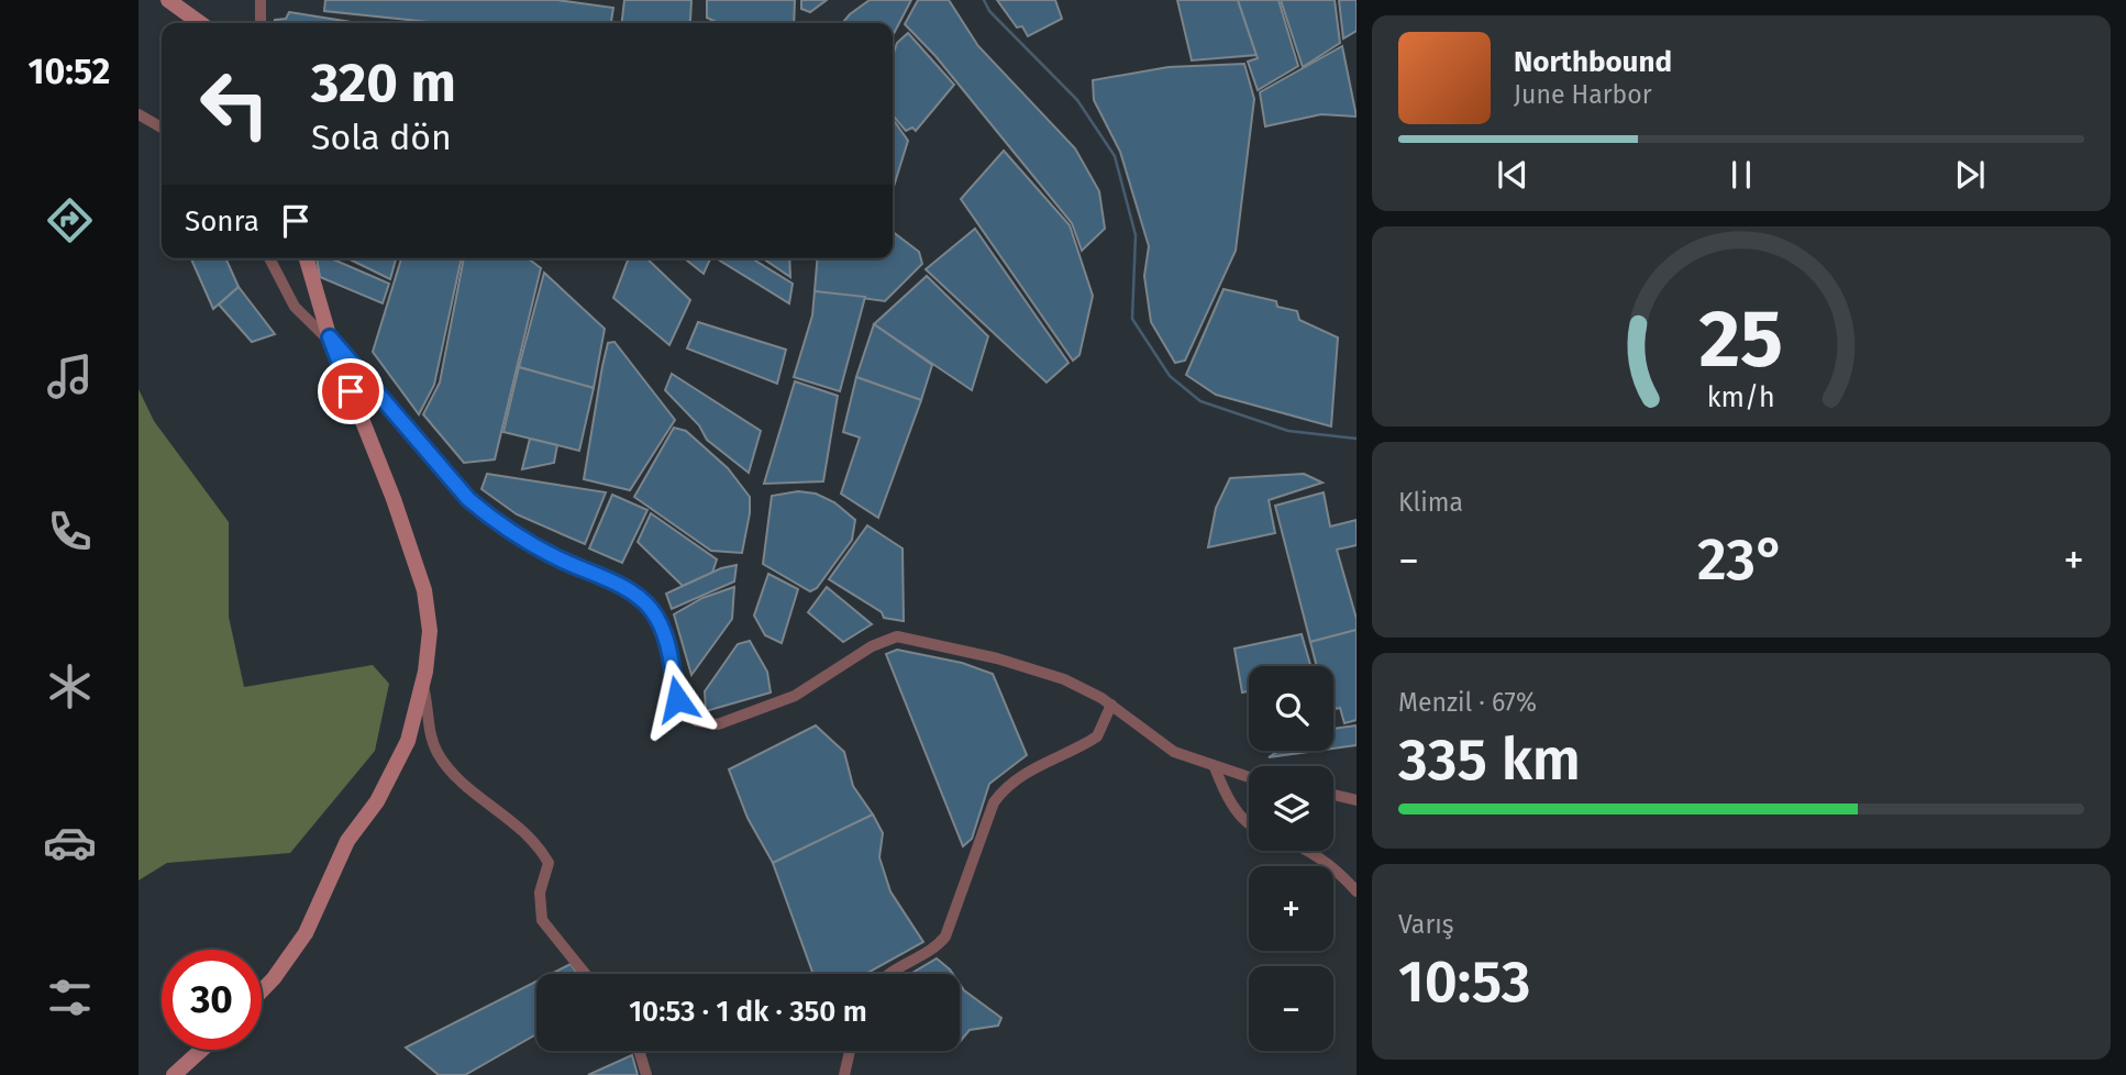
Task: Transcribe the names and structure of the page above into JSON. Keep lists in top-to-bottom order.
{
  "page": {
    "tabs": "10:52",
    "turn": ["320 m", "Sola dön"],
    "song": ["Northbound", "June Harbor"],
    "then": "Sonra",
    "tile": [
      "Klima",
      ["Menzil · 67%", "335 km"],
      ["Varış", "10:53"]
    ],
    "heat": ["−", "23°", "+"],
    "map_buttons": ["+", "−"],
    "limit": "30",
    "trip": "10:53 · 1 dk · 350 m",
    "gauge": ["25", "km/h"]
  }
}
